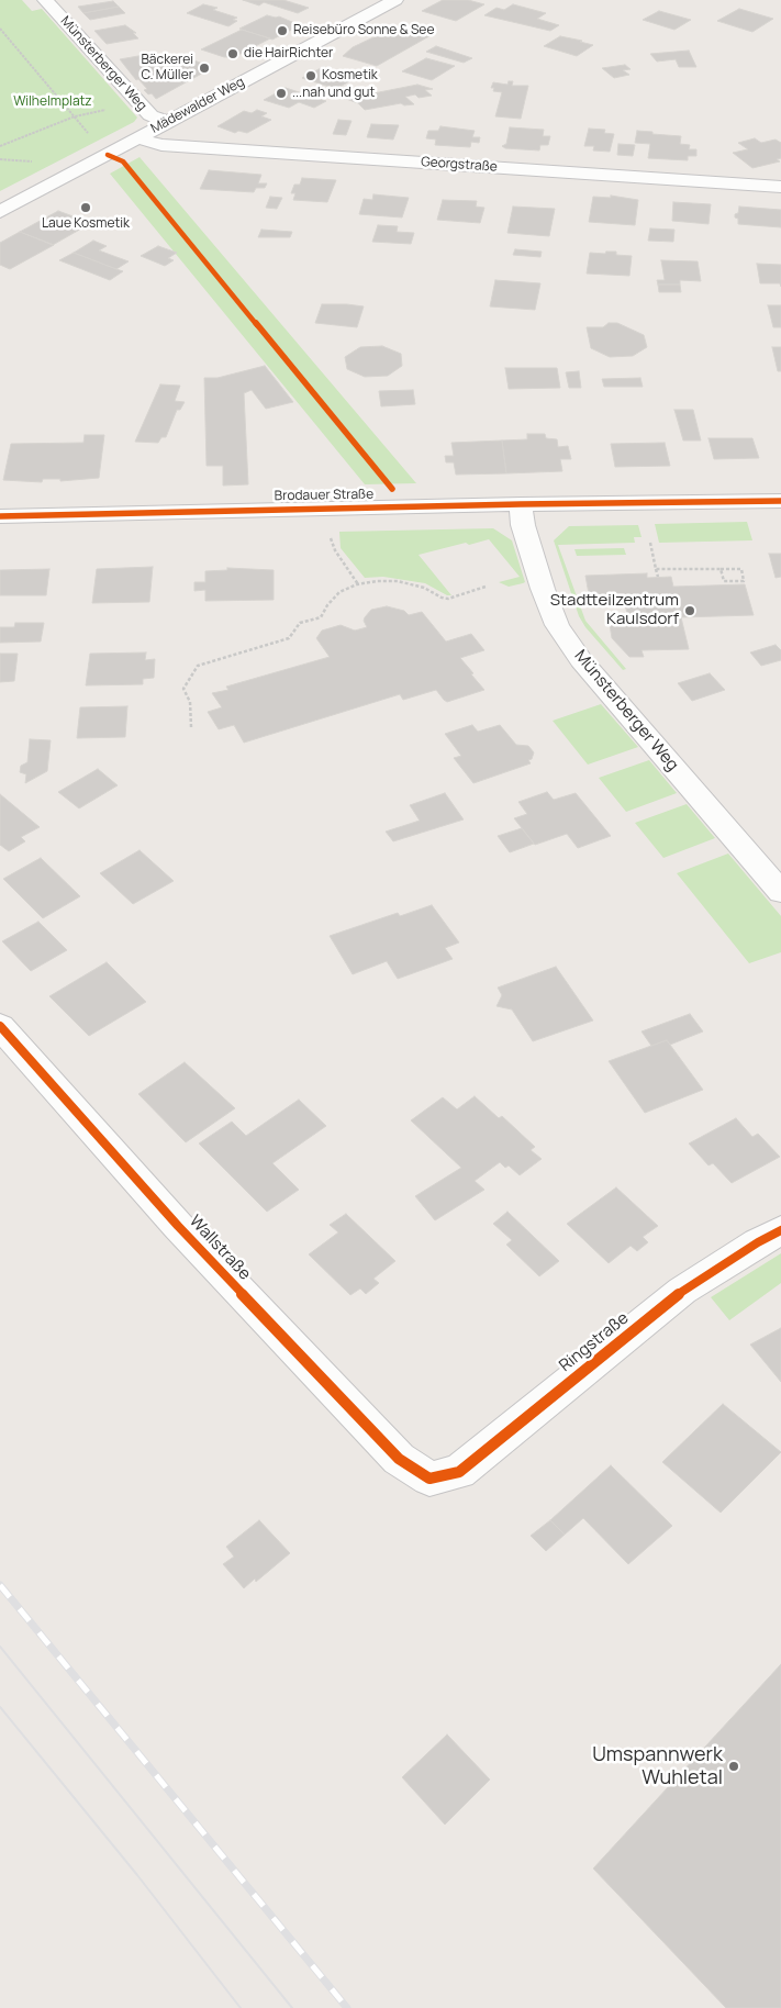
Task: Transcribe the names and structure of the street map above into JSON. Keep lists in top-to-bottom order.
{
  "streets": {
    "street": [
      "Münsterberger Weg",
      "Mädewalder Weg",
      "Georgstraße",
      "Brodauer Straße",
      "Wallstraße",
      "Ringstraße"
    ]
  },
  "crossings": [
    ["Münsterberger Weg", "Mädewalder Weg"],
    ["Münsterberger Weg", "Brodauer Straße"],
    ["Mädewalder Weg", "Georgstraße"],
    ["Wallstraße", "Ringstraße"]
  ],
  "parks": ["Wilhelmplatz"],
  "places": [
    "Reisebüro Sonne & See",
    "die HairRichter",
    "Bäckerei C. Müller",
    "Kosmetik",
    "...nah und gut",
    "Laue Kosmetik",
    "Stadtteilzentrum Kaulsdorf",
    "Umspannwerk Wuhletal"
  ]
}
